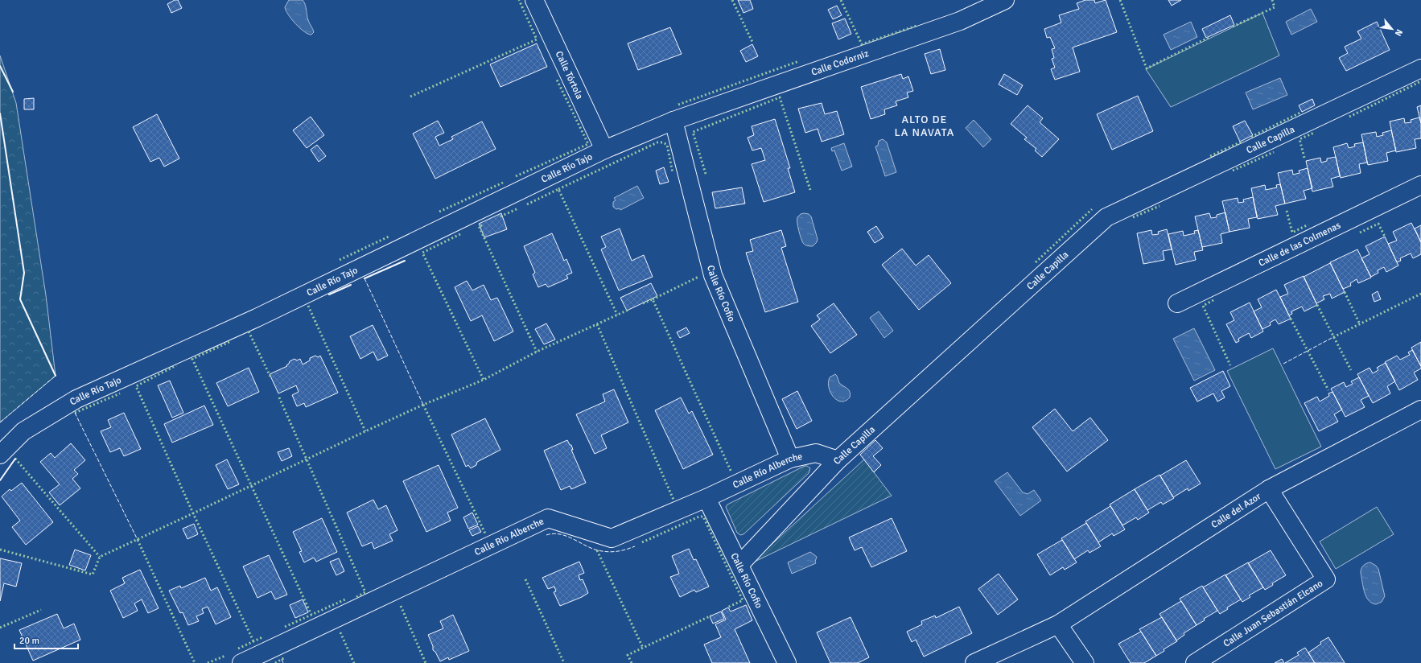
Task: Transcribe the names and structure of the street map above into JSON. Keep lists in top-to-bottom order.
{
  "streets": {
    "street": [
      "Calle Codorniz",
      "Calle Tórtola",
      "Calle Capilla",
      "Calle Río Tajo",
      "Calle de las Colmenas",
      "Calle Río Cofio",
      "Calle Río Alberche",
      "Calle del Azor",
      "Calle Juan Sebastián Elcano"
    ]
  },
  "crossings": [
    ["Calle Codorniz", "Calle Río Tajo"],
    ["Calle Codorniz", "Calle Río Cofio"],
    ["Calle Tórtola", "Calle Río Tajo"],
    ["Calle Capilla", "Calle Río Cofio"],
    ["Calle Capilla", "Calle Río Alberche"],
    ["Calle Río Tajo", "Calle Río Cofio"],
    ["Calle Río Cofio", "Calle Río Alberche"],
    ["Calle del Azor", "Calle Juan Sebastián Elcano"]
  ],
  "districts": ["ALTO DE LA NAVATA"],
  "scale_bar": "20 m",
  "north": "bottom right"
}
